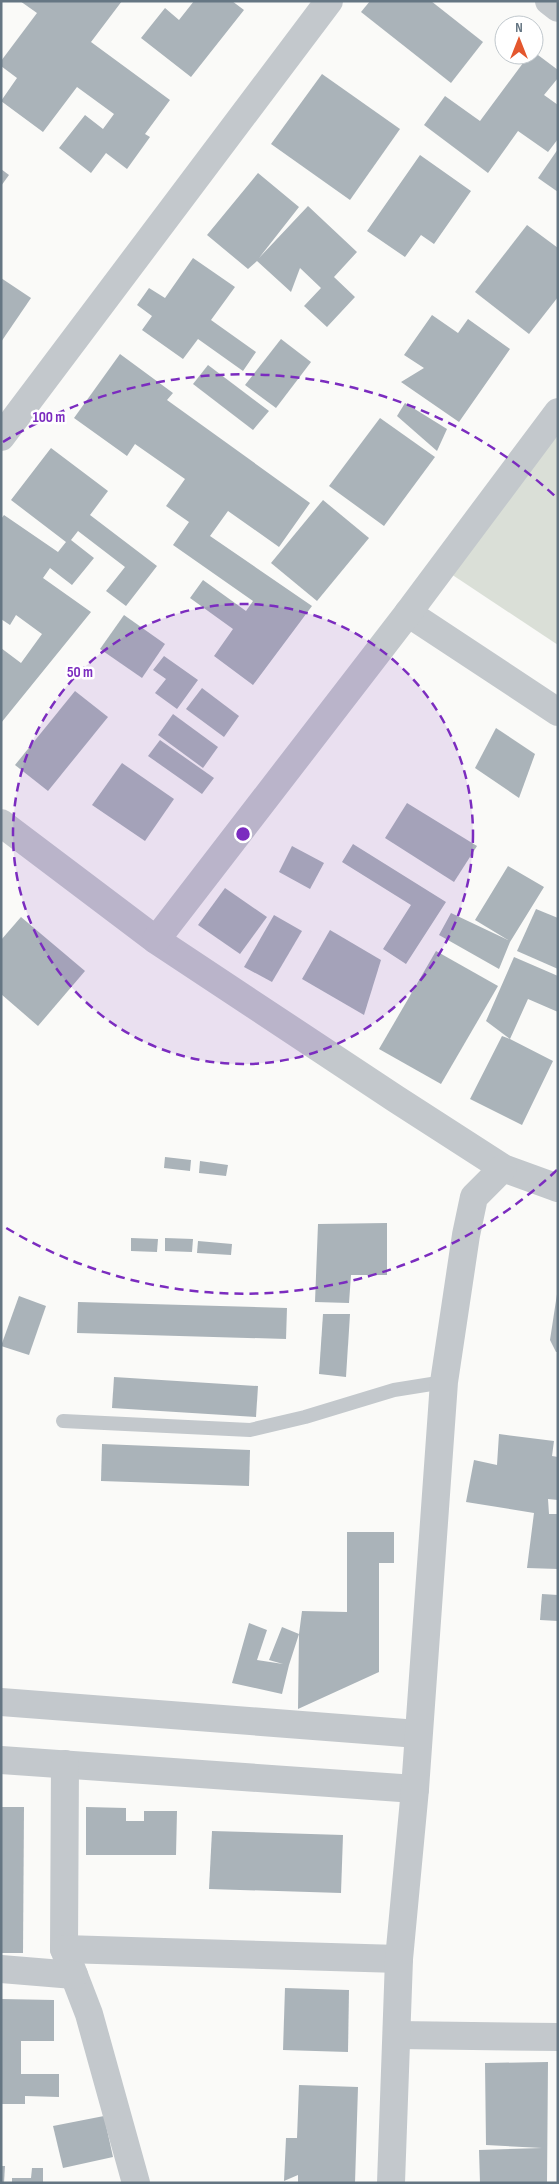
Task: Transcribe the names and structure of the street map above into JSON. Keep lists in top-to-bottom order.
{
  "north": "top",
  "rings": ["100 m", "50 m"]
}
